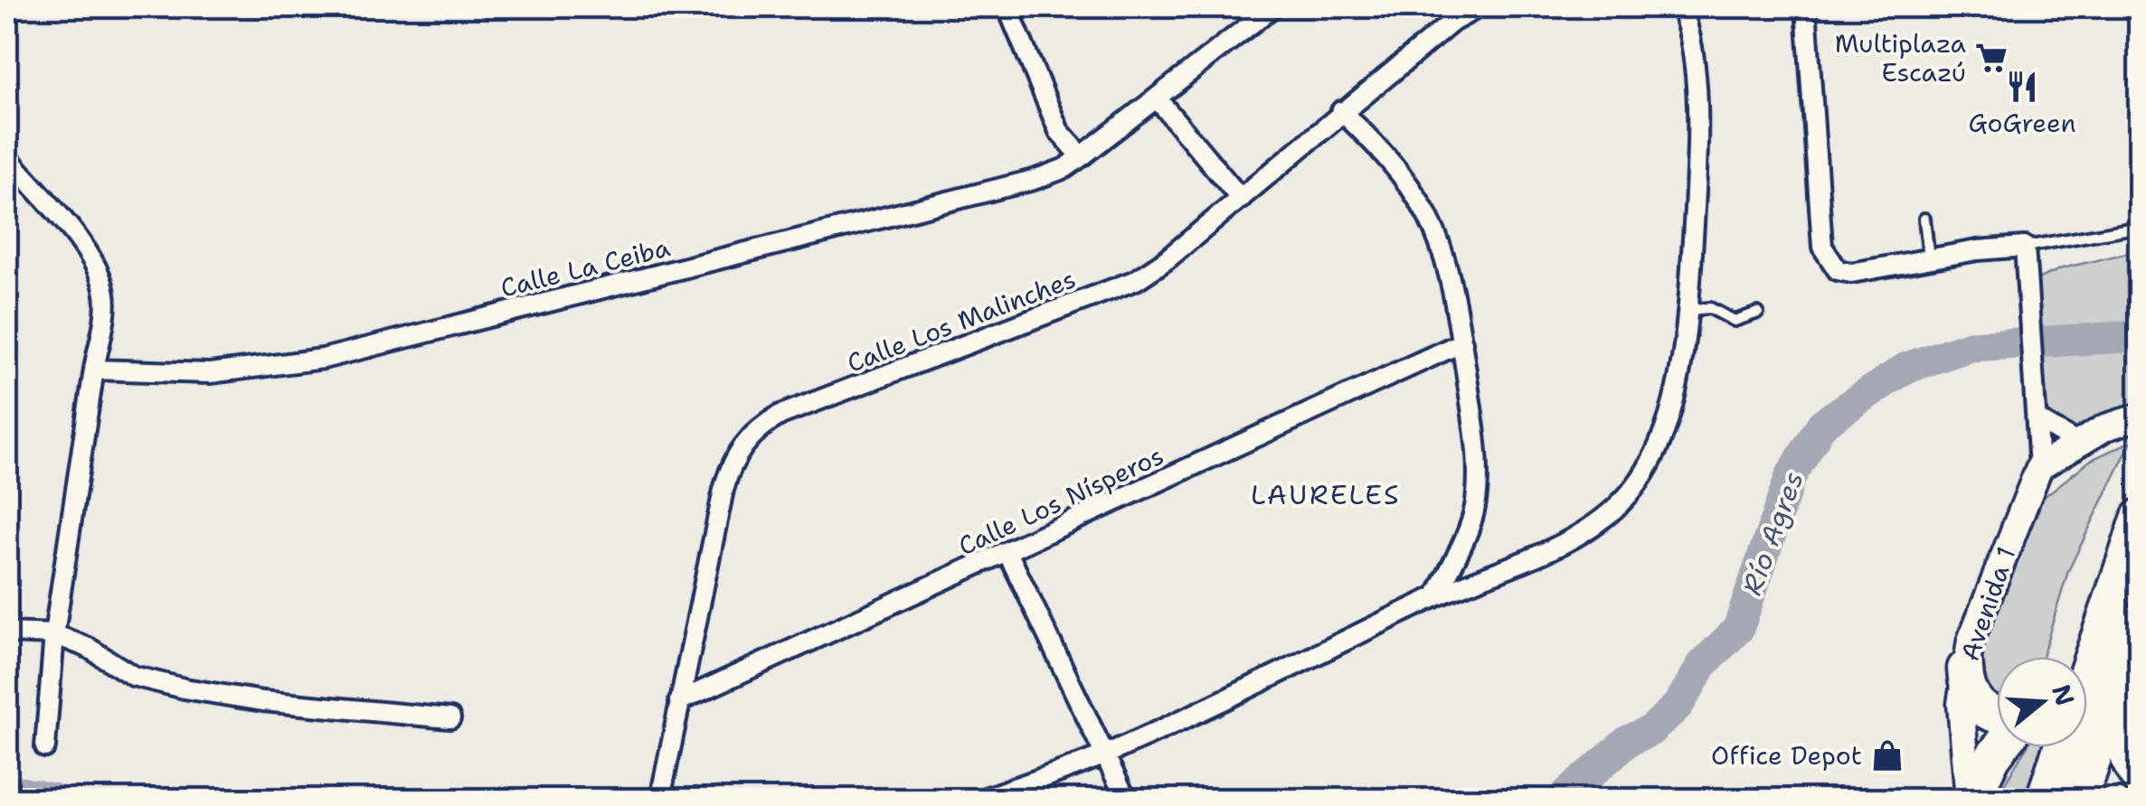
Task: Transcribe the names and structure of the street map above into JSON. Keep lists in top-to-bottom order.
{
  "streets": {
    "street": [
      "Calle La Ceiba",
      "Calle Los Malinches",
      "Calle Los Nísperos",
      "Avenida 1"
    ]
  },
  "crossings": [
    ["Calle Los Malinches", "Calle Los Nísperos"]
  ],
  "districts": ["LAURELES"],
  "water": ["Río Agres"],
  "places": {
    "supermarket": ["Multiplaza Escazú"],
    "restaurant": ["GoGreen"],
    "shop": ["Office Depot"]
  },
  "north": "right"
}
